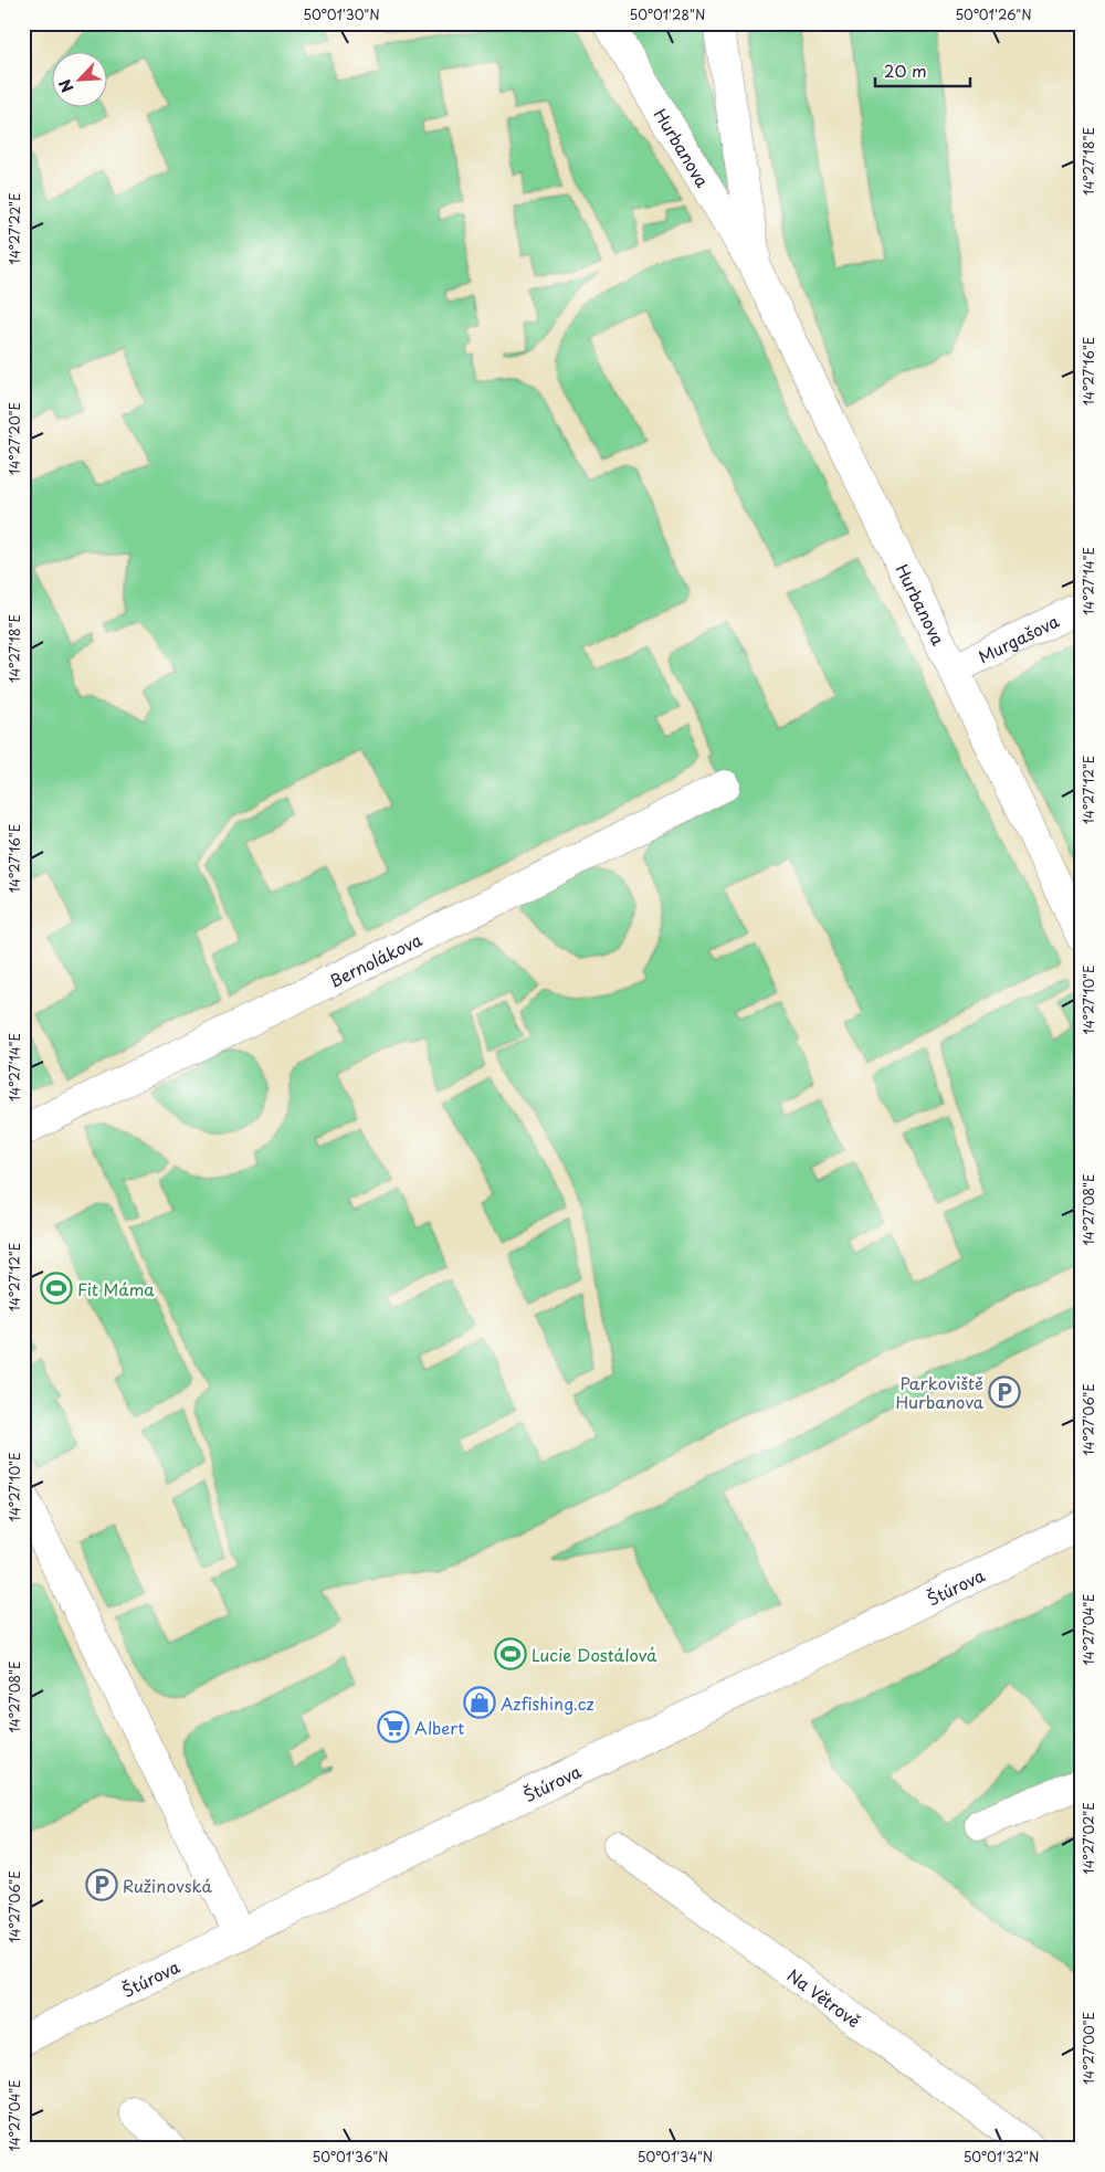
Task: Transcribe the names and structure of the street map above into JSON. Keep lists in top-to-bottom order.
{
  "streets": {
    "street": [
      "Hurbanova",
      "Murgašova",
      "Bernolákova",
      "Štúrova",
      "Na Větrově"
    ]
  },
  "crossings": [
    ["Hurbanova", "Murgašova"]
  ],
  "places": {
    "sports": ["Fit Máma", "Lucie Dostálová"],
    "parking": ["Parkoviště Hurbanova", "Ružinovská"],
    "shop": ["Azfishing.cz"],
    "supermarket": ["Albert"]
  },
  "scale_bar": "20 m",
  "north": "bottom left",
  "coordinates": [
    "50°01'30\"N",
    "50°01'28\"N",
    "50°01'26\"N",
    "14°27'18\"E",
    "14°27'22\"E",
    "14°27'16\"E",
    "14°27'20\"E",
    "14°27'14\"E",
    "14°27'12\"E",
    "14°27'10\"E",
    "14°27'08\"E",
    "14°27'06\"E",
    "14°27'04\"E",
    "14°27'02\"E",
    "14°27'00\"E",
    "50°01'36\"N",
    "50°01'34\"N",
    "50°01'32\"N"
  ]
}
